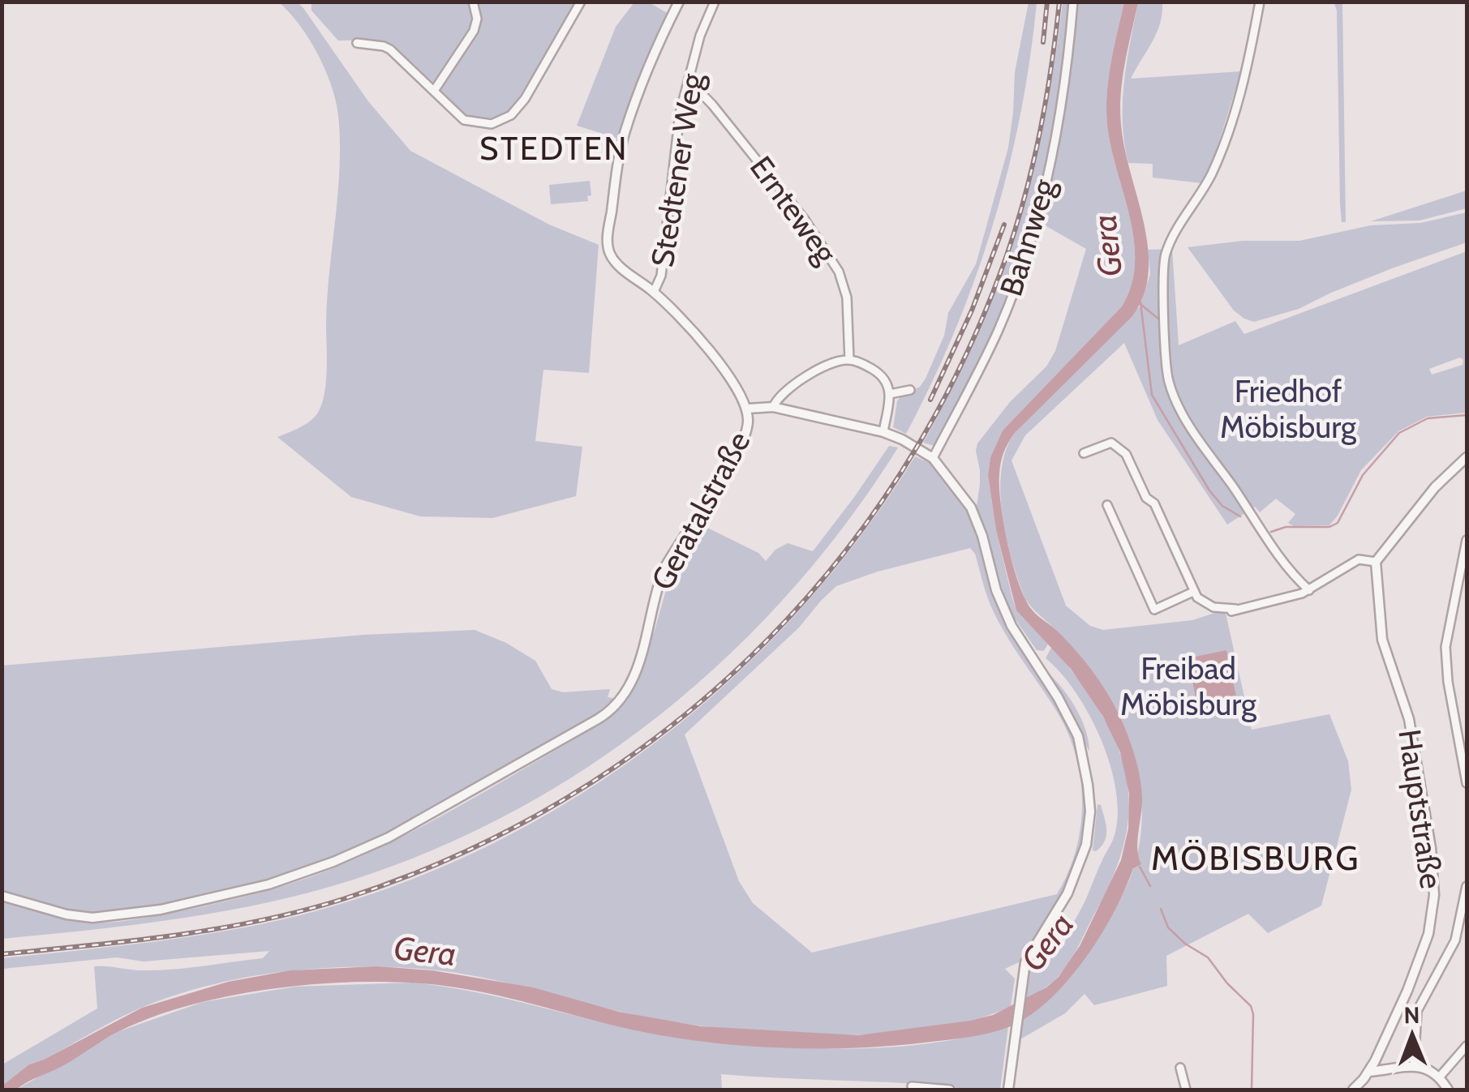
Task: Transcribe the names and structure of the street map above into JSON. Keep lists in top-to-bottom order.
{
  "streets": {
    "street": [
      "Stedtener Weg",
      "Ernteweg",
      "Bahnweg",
      "Geratalstraße",
      "Hauptstraße"
    ]
  },
  "crossings": [
    ["Stedtener Weg", "Ernteweg"],
    ["Stedtener Weg", "Geratalstraße"]
  ],
  "districts": ["STEDTEN", "MÖBISBURG"],
  "water": ["Gera"],
  "parks": ["Friedhof Möbisburg", "Freibad Möbisburg"],
  "north": "top"
}
